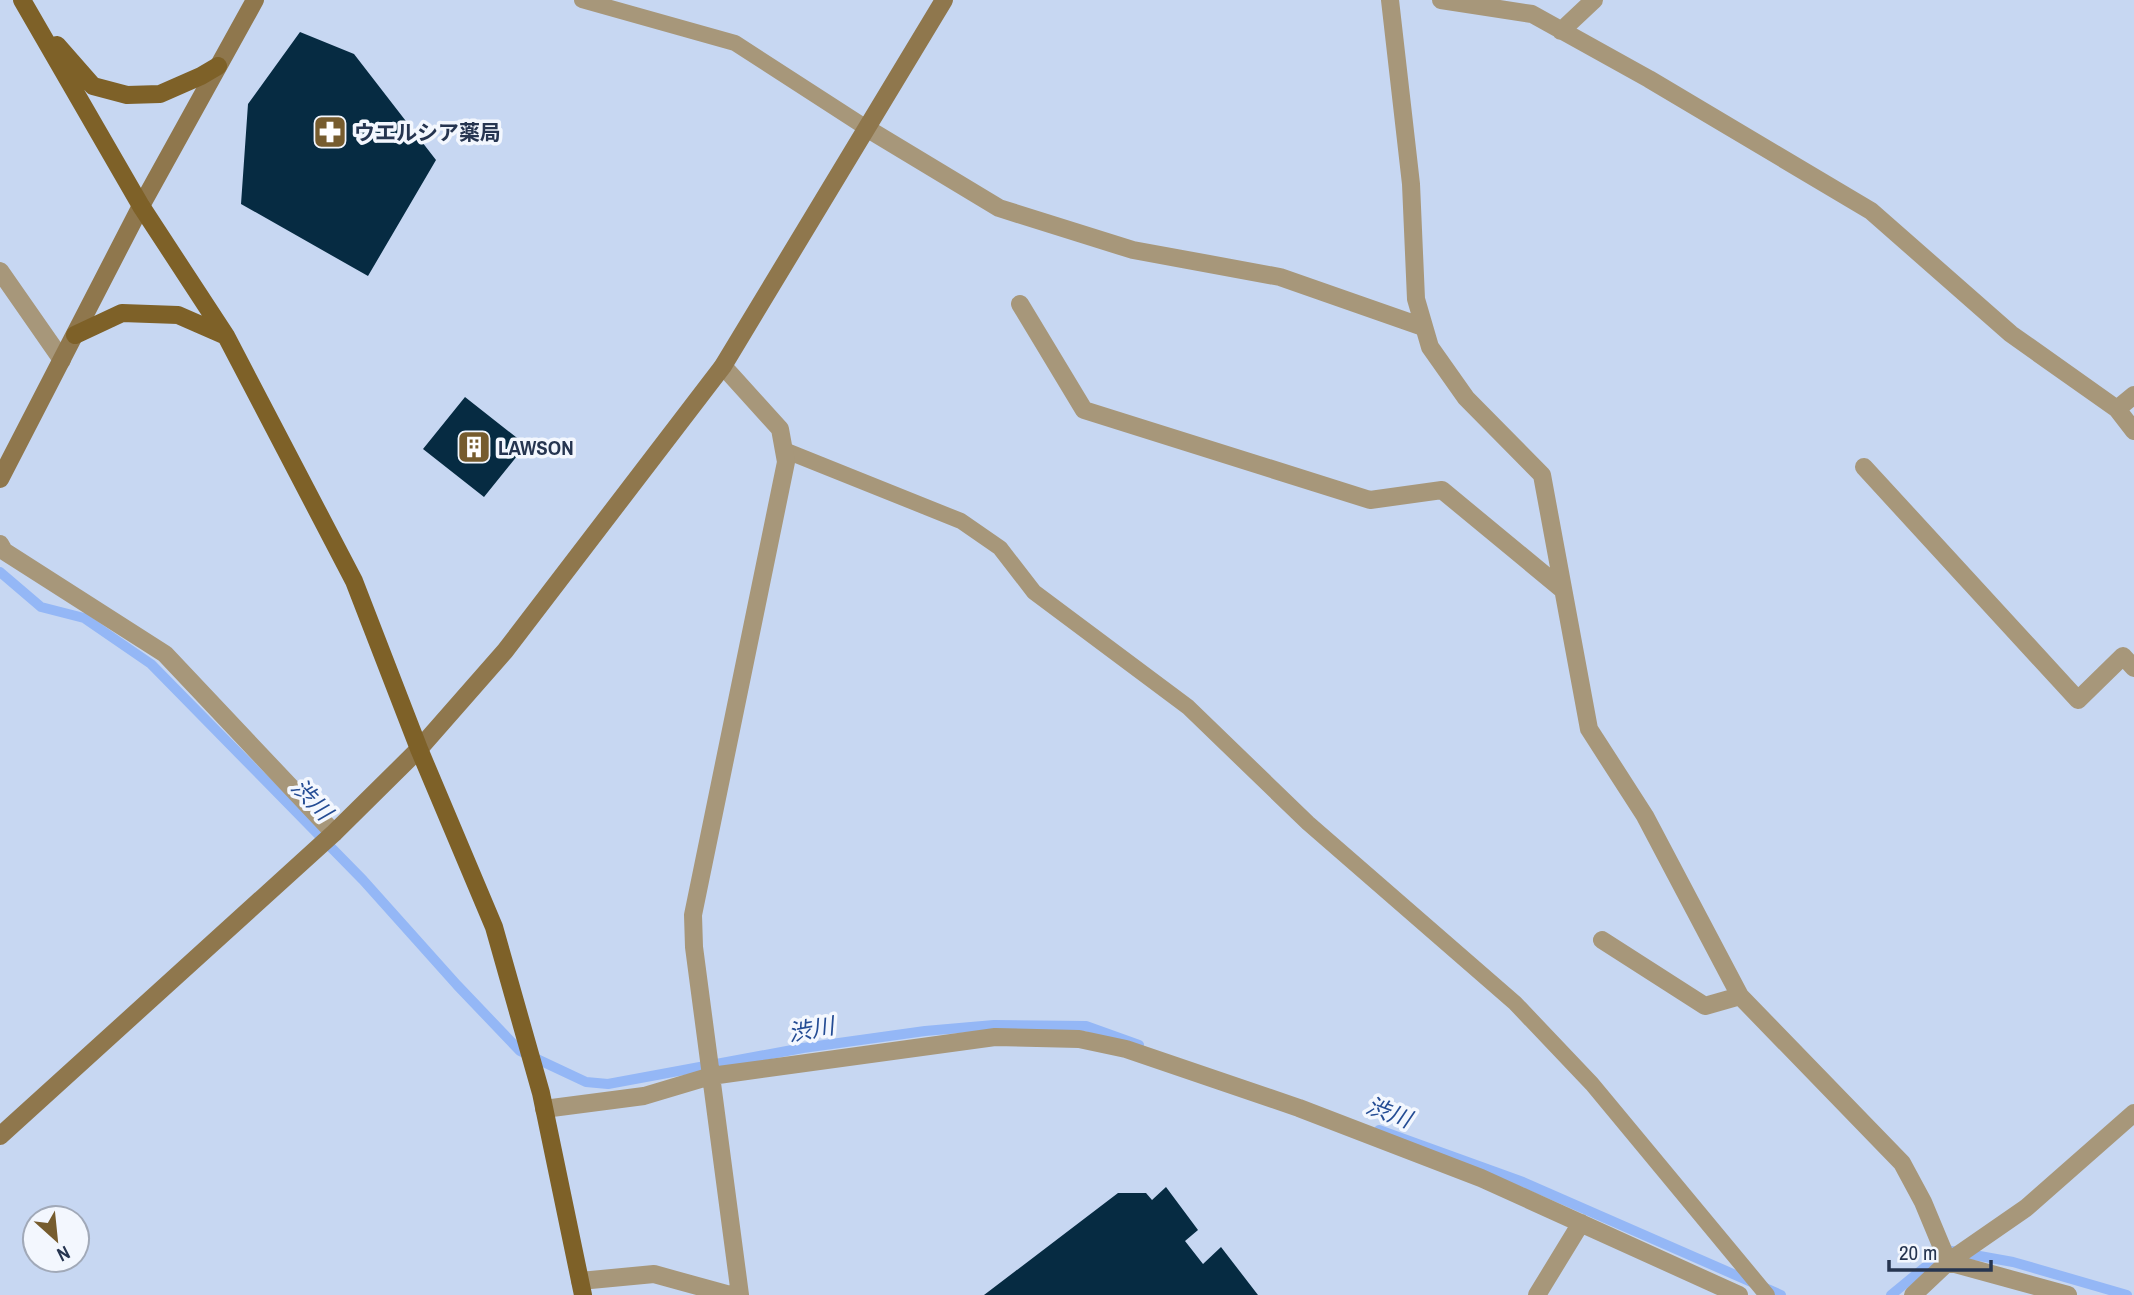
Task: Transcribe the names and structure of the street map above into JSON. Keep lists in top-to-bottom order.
{
  "water": ["渋川"],
  "places": {
    "pharmacy": ["ウエルシア薬局"],
    "building": ["LAWSON"]
  },
  "scale_bar": "20 m",
  "north": "bottom right"
}
